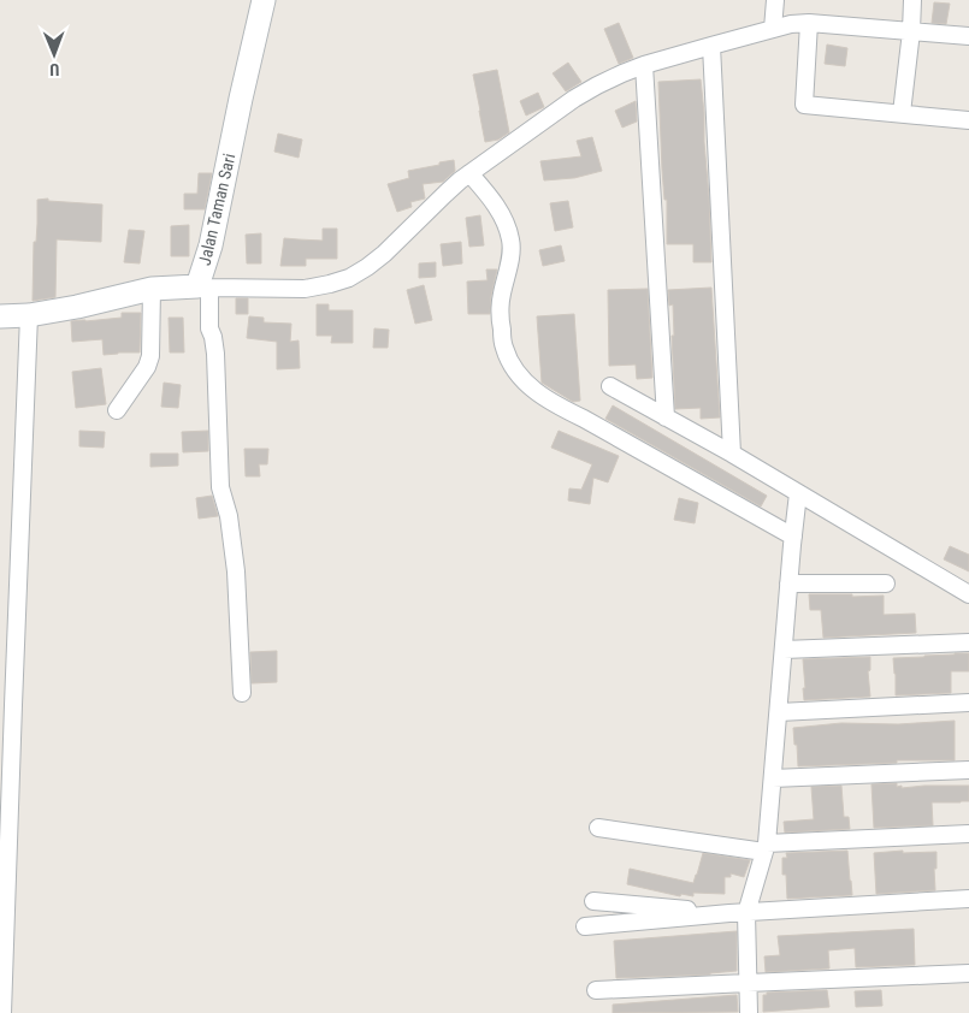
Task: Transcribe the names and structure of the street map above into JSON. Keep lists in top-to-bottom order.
{
  "streets": {
    "street": ["Jalan Taman Sari"]
  },
  "north": "bottom"
}
